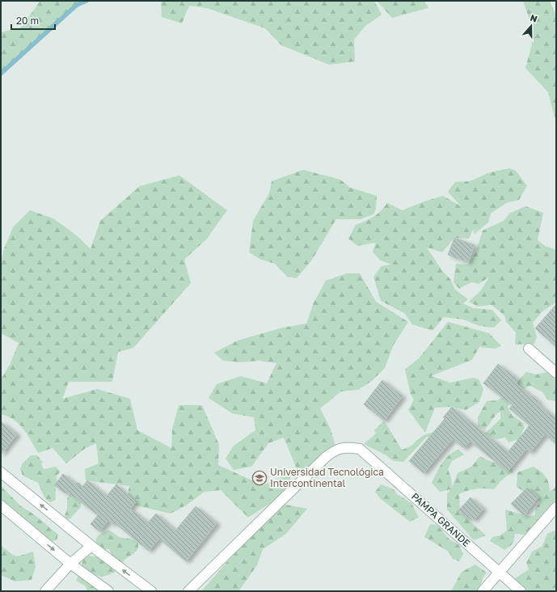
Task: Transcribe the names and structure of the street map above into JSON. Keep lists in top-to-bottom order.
{
  "streets": {
    "street": ["PAMPA GRANDE"]
  },
  "places": {
    "school or university": ["Universidad Tecnológica Intercontinental"]
  },
  "scale_bar": "20 m",
  "north": "top"
}
